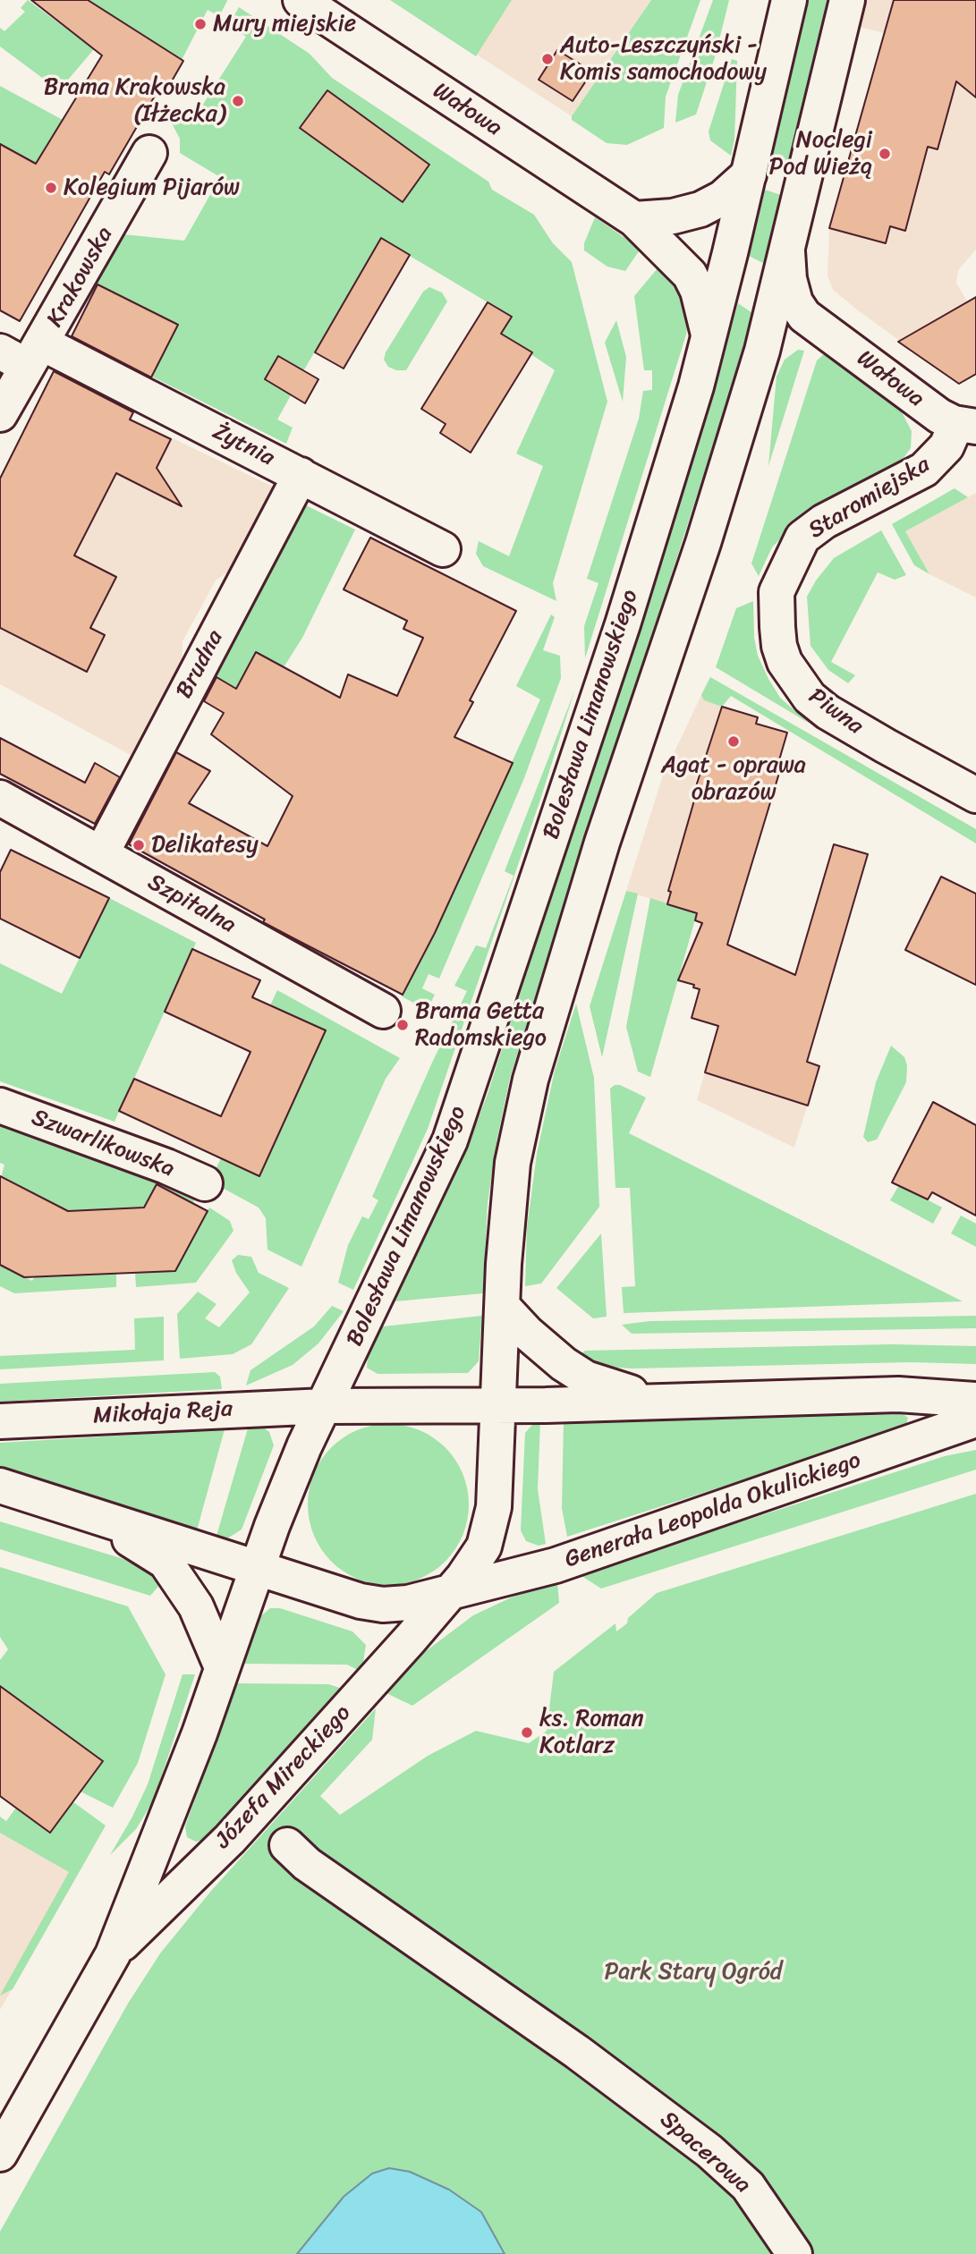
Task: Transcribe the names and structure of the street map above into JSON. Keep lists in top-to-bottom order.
{
  "streets": {
    "main road": [
      "Wałowa",
      "Krakowska",
      "Żytnia",
      "Staromiejska",
      "Brudna",
      "Piwna",
      "Bolesława Limanowskiego",
      "Szpitalna",
      "Szwarlikowska",
      "Mikołaja Reja",
      "Generała Leopolda Okulickiego",
      "Józefa Mireckiego",
      "Spacerowa"
    ]
  },
  "crossings": [
    ["Wałowa", "Staromiejska"],
    ["Wałowa", "Bolesława Limanowskiego"],
    ["Krakowska", "Żytnia"],
    ["Żytnia", "Brudna"],
    ["Staromiejska", "Piwna"],
    ["Brudna", "Szpitalna"],
    ["Bolesława Limanowskiego", "Mikołaja Reja"],
    ["Bolesława Limanowskiego", "Generała Leopolda Okulickiego"],
    ["Bolesława Limanowskiego", "Józefa Mireckiego"],
    ["Mikołaja Reja", "Józefa Mireckiego"],
    ["Generała Leopolda Okulickiego", "Józefa Mireckiego"]
  ],
  "parks": ["Park Stary Ogród"],
  "places": [
    "Mury miejskie",
    "Auto-Leszczyński - Komis samochodowy",
    "Brama Krakowska (Iłżecka)",
    "Noclegi Pod Wieżą",
    "Kolegium Pijarów",
    "Agat - oprawa obrazów",
    "Delikatesy",
    "Brama Getta Radomskiego",
    "ks. Roman Kotlarz"
  ]
}
